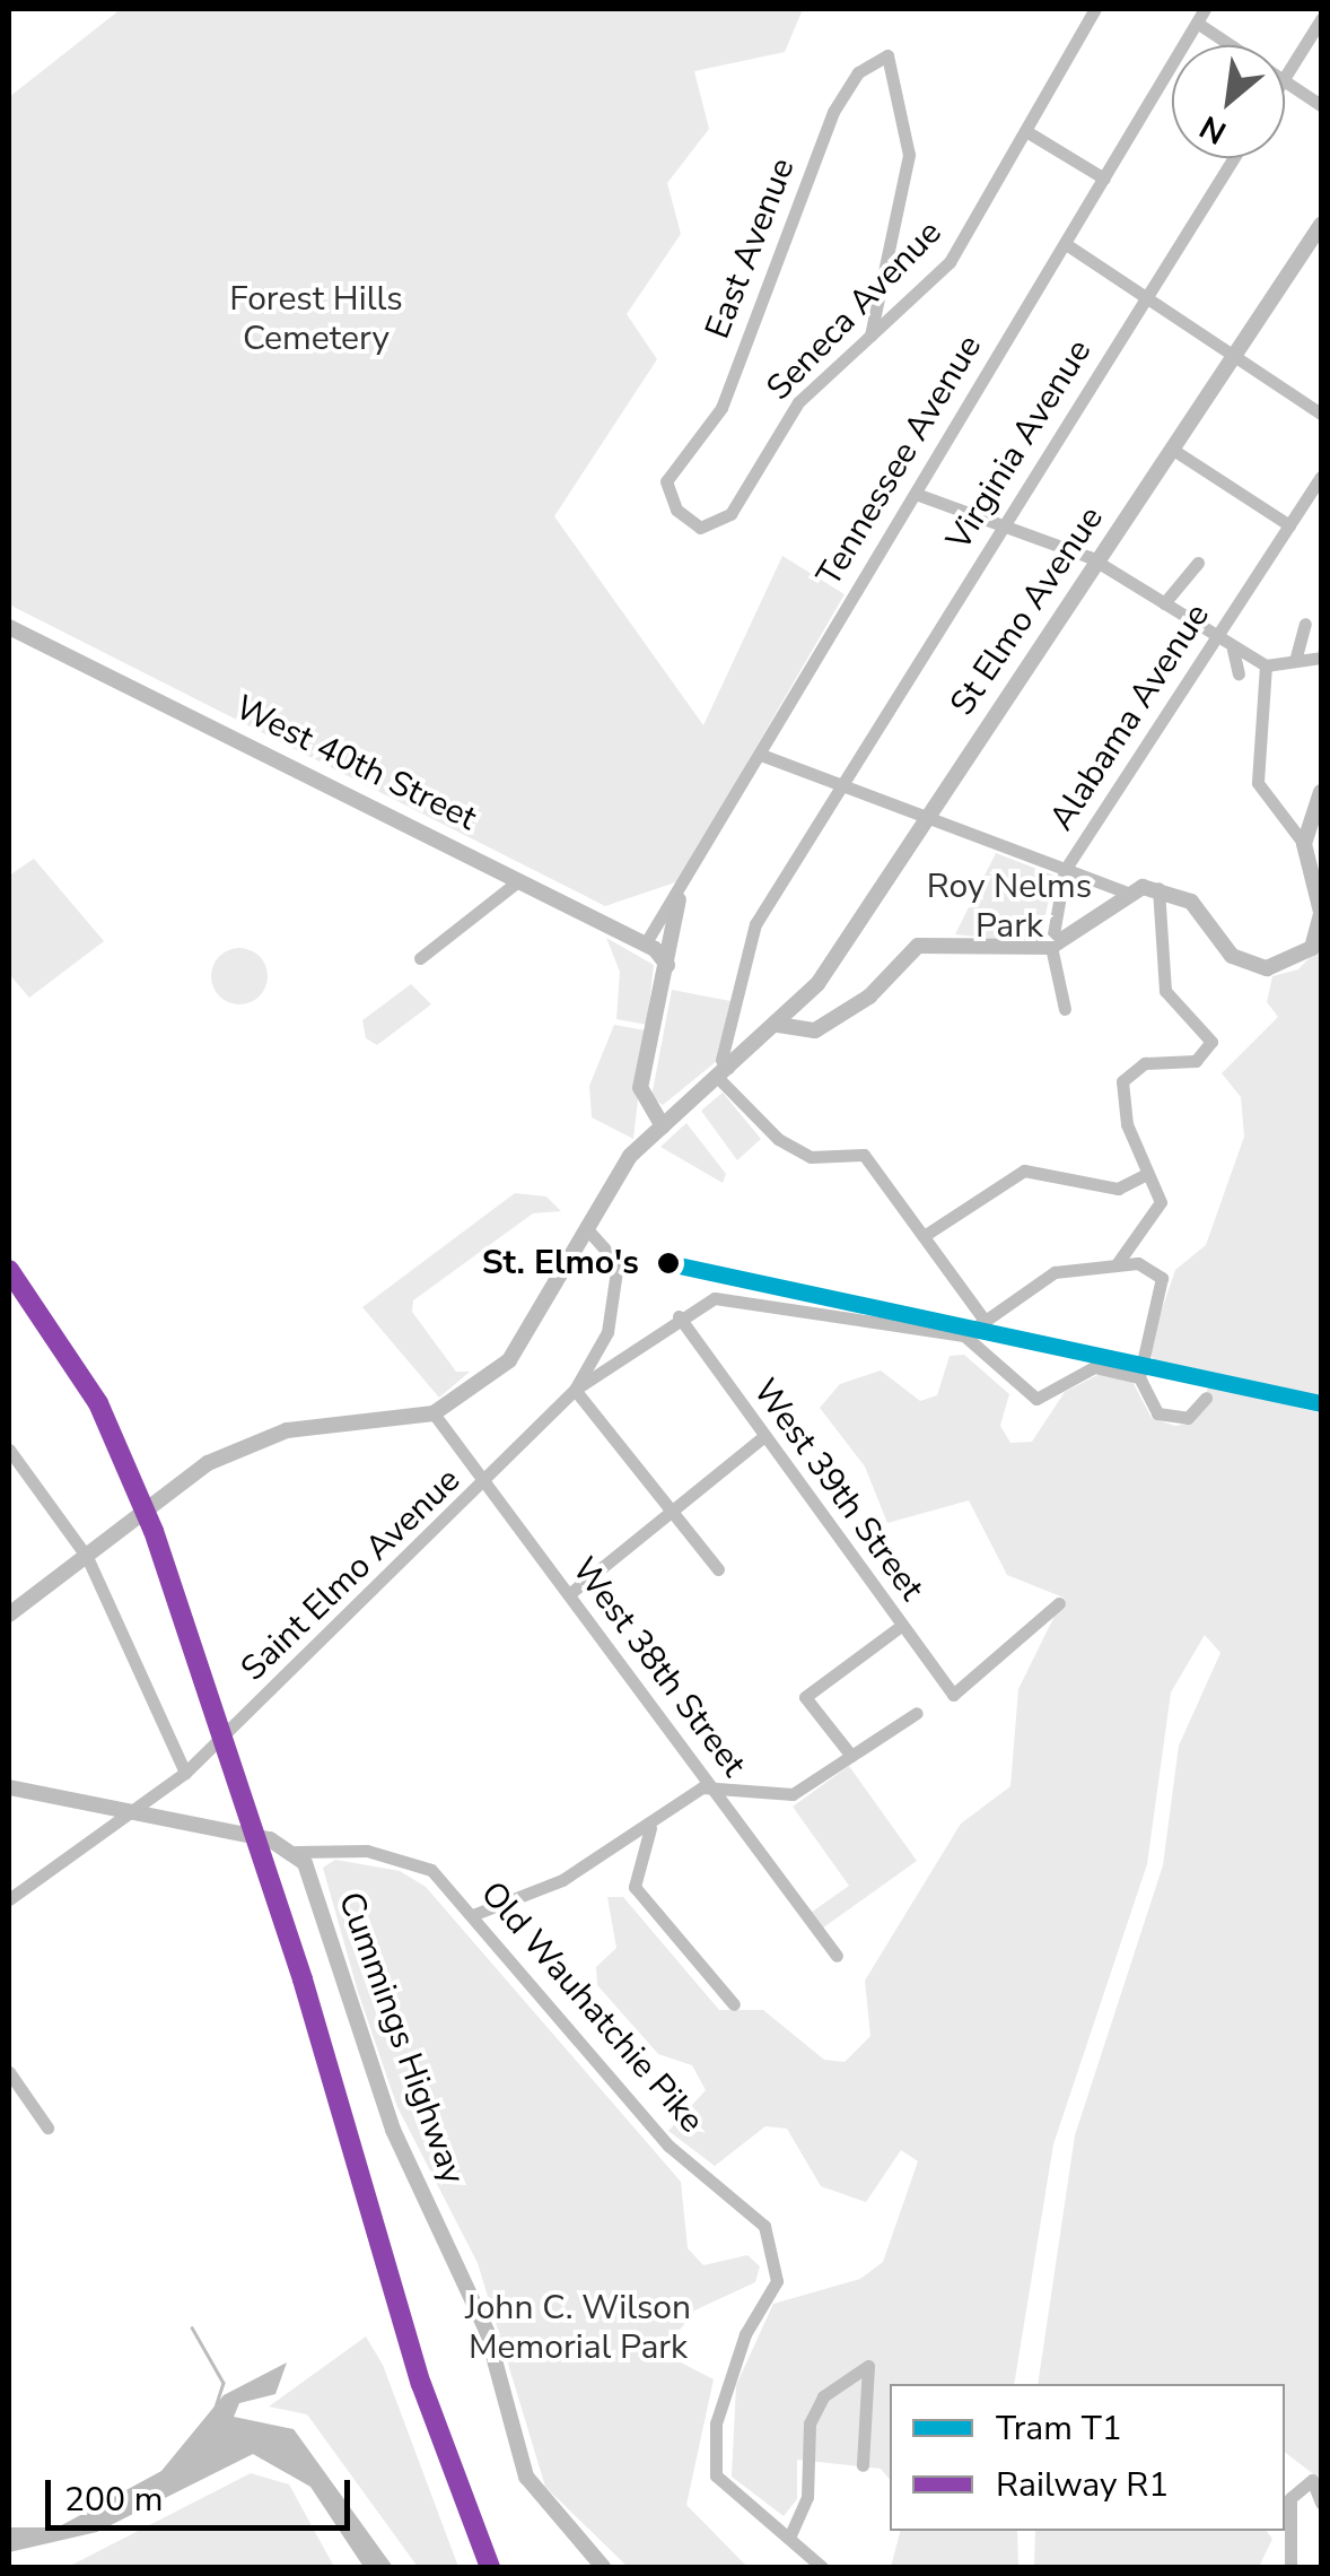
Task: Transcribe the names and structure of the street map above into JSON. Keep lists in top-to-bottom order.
{
  "streets": {
    "main road": ["St Elmo Avenue", "West 40th Street", "Cummings Highway"],
    "street": [
      "East Avenue",
      "Seneca Avenue",
      "Virginia Avenue",
      "Tennessee Avenue",
      "Alabama Avenue",
      "West 39th Street",
      "Saint Elmo Avenue",
      "West 38th Street",
      "Old Wauhatchie Pike"
    ]
  },
  "crossings": [
    ["East Avenue", "Seneca Avenue"],
    ["Virginia Avenue", "St Elmo Avenue"],
    ["Tennessee Avenue", "West 40th Street"],
    ["Saint Elmo Avenue", "West 38th Street"],
    ["Old Wauhatchie Pike", "Cummings Highway"]
  ],
  "parks": ["Forest Hills Cemetery", "Roy Nelms Park", "John C. Wilson Memorial Park"],
  "places": ["St. Elmo's"],
  "lines": ["tram line T1", "rail line R1"],
  "legend": ["Tram T1", "Railway R1"],
  "scale_bar": "200 m",
  "north": "bottom left"
}
